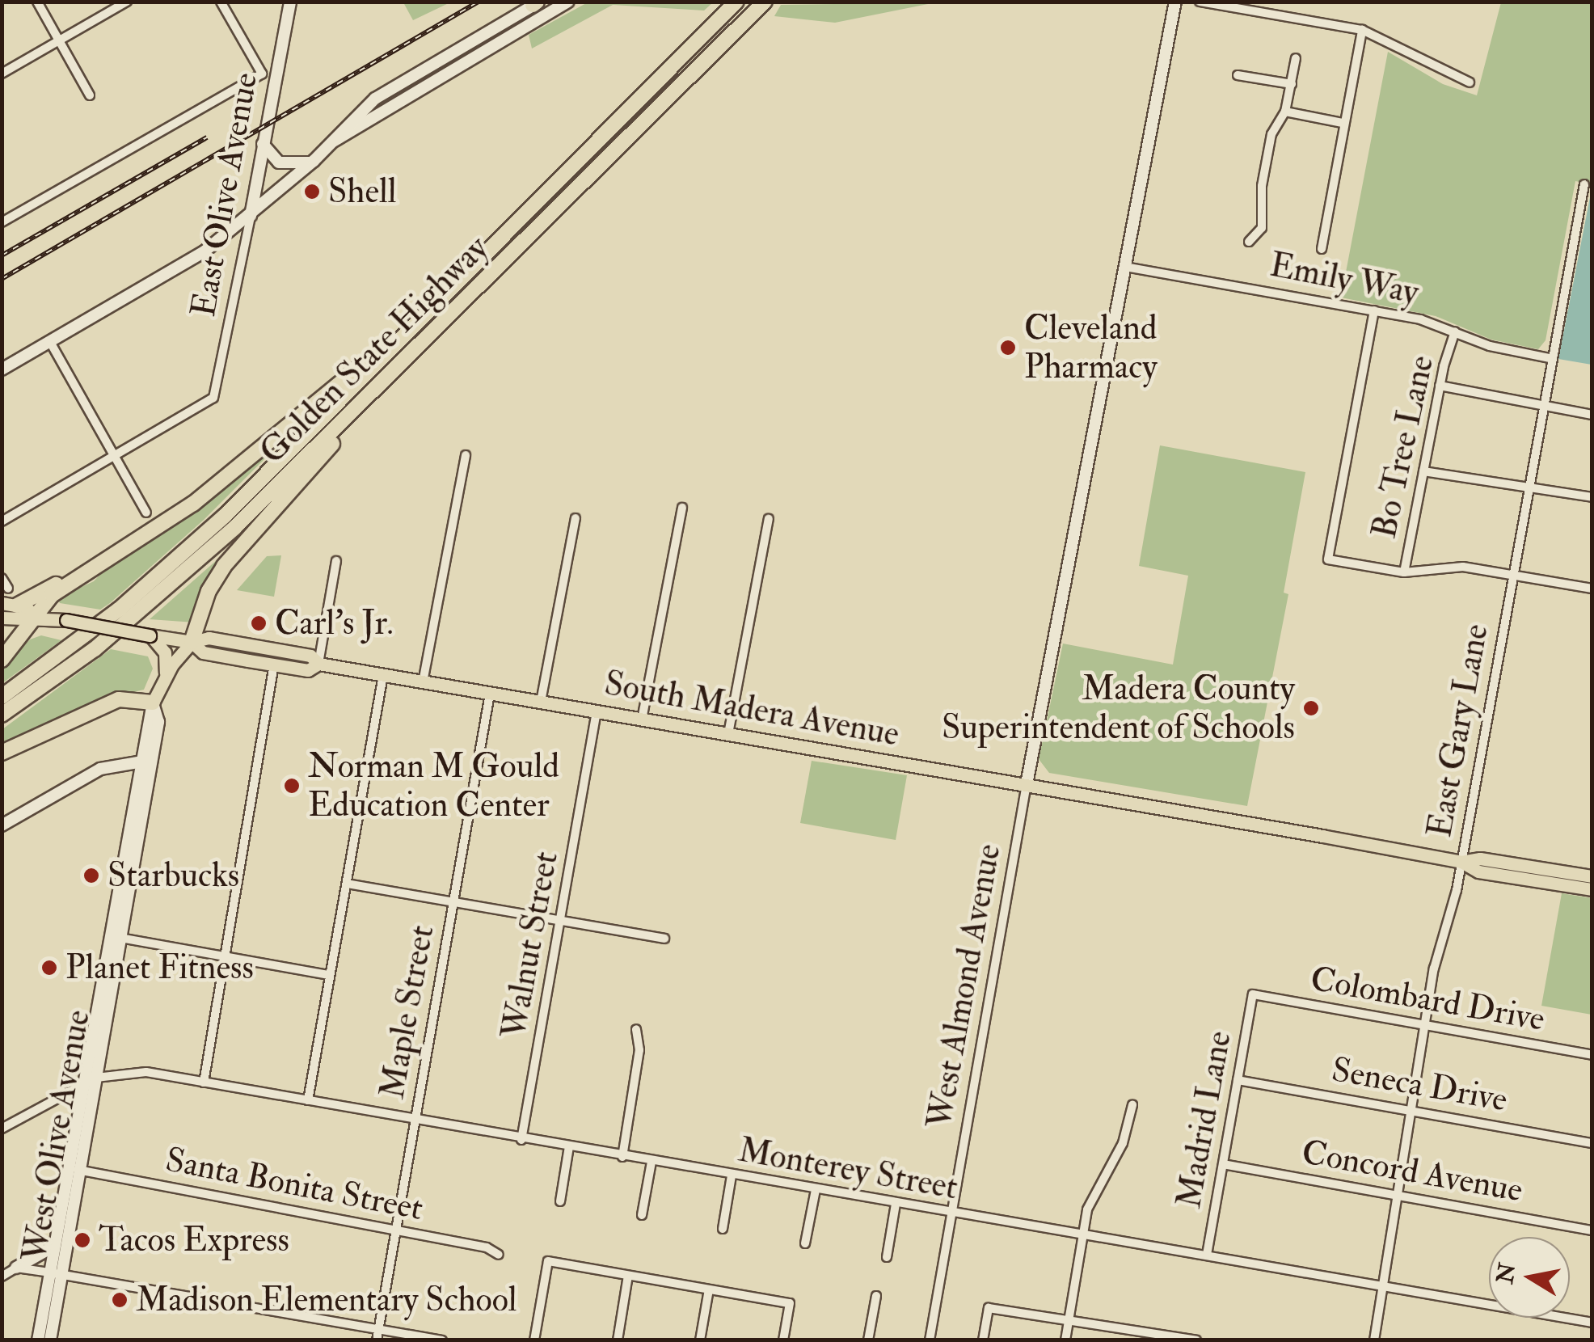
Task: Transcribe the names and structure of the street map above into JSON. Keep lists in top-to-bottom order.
{
  "streets": {
    "highway": ["Golden State Highway"],
    "main road": ["East Olive Avenue", "South Madera Avenue", "West Olive Avenue"],
    "street": [
      "Emily Way",
      "Bo Tree Lane",
      "East Gary Lane",
      "Walnut Street",
      "West Almond Avenue",
      "Colombard Drive",
      "Maple Street",
      "Seneca Drive",
      "Madrid Lane",
      "Monterey Street",
      "Concord Avenue",
      "Santa Bonita Street"
    ]
  },
  "crossings": [
    ["Emily Way", "Bo Tree Lane"],
    ["Emily Way", "East Gary Lane"],
    ["South Madera Avenue", "East Gary Lane"],
    ["South Madera Avenue", "Walnut Street"],
    ["South Madera Avenue", "West Almond Avenue"],
    ["South Madera Avenue", "Maple Street"],
    ["South Madera Avenue", "West Olive Avenue"],
    ["East Gary Lane", "Colombard Drive"],
    ["East Gary Lane", "Seneca Drive"],
    ["East Gary Lane", "Monterey Street"],
    ["East Gary Lane", "Concord Avenue"],
    ["Walnut Street", "Monterey Street"],
    ["West Almond Avenue", "Monterey Street"],
    ["Colombard Drive", "Madrid Lane"],
    ["Maple Street", "Monterey Street"],
    ["Maple Street", "Santa Bonita Street"],
    ["Seneca Drive", "Madrid Lane"],
    ["Madrid Lane", "Monterey Street"],
    ["Madrid Lane", "Concord Avenue"],
    ["West Olive Avenue", "Monterey Street"],
    ["West Olive Avenue", "Santa Bonita Street"]
  ],
  "places": [
    "Shell",
    "Cleveland Pharmacy",
    "Carl's Jr.",
    "Madera County Superintendent of Schools",
    "Norman M Gould Education Center",
    "Starbucks",
    "Planet Fitness",
    "Tacos Express",
    "Madison Elementary School"
  ],
  "north": "left"
}
